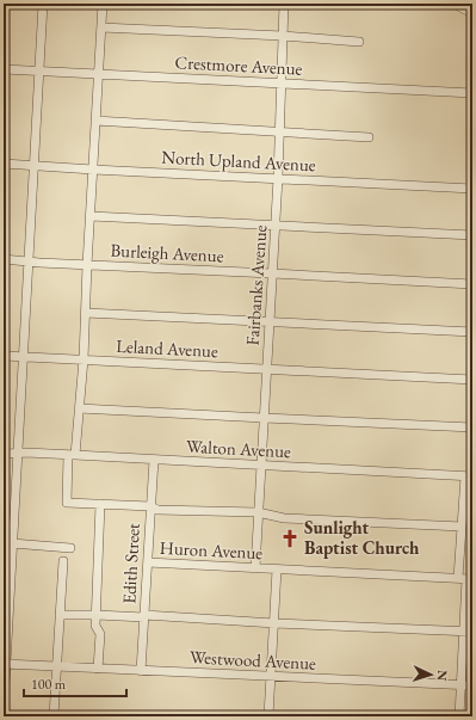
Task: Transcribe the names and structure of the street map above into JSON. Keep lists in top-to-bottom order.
{
  "streets": {
    "street": [
      "Crestmore Avenue",
      "North Upland Avenue",
      "Burleigh Avenue",
      "Fairbanks Avenue",
      "Leland Avenue",
      "Walton Avenue",
      "Huron Avenue",
      "Edith Street",
      "Westwood Avenue"
    ]
  },
  "crossings": [
    ["Crestmore Avenue", "Fairbanks Avenue"],
    ["North Upland Avenue", "Fairbanks Avenue"],
    ["Burleigh Avenue", "Fairbanks Avenue"],
    ["Fairbanks Avenue", "Leland Avenue"],
    ["Fairbanks Avenue", "Walton Avenue"],
    ["Fairbanks Avenue", "Huron Avenue"],
    ["Walton Avenue", "Edith Street"],
    ["Huron Avenue", "Edith Street"],
    ["Edith Street", "Westwood Avenue"]
  ],
  "places": {
    "church": ["Sunlight Baptist Church"]
  },
  "scale_bar": "100 m",
  "north": "right"
}
